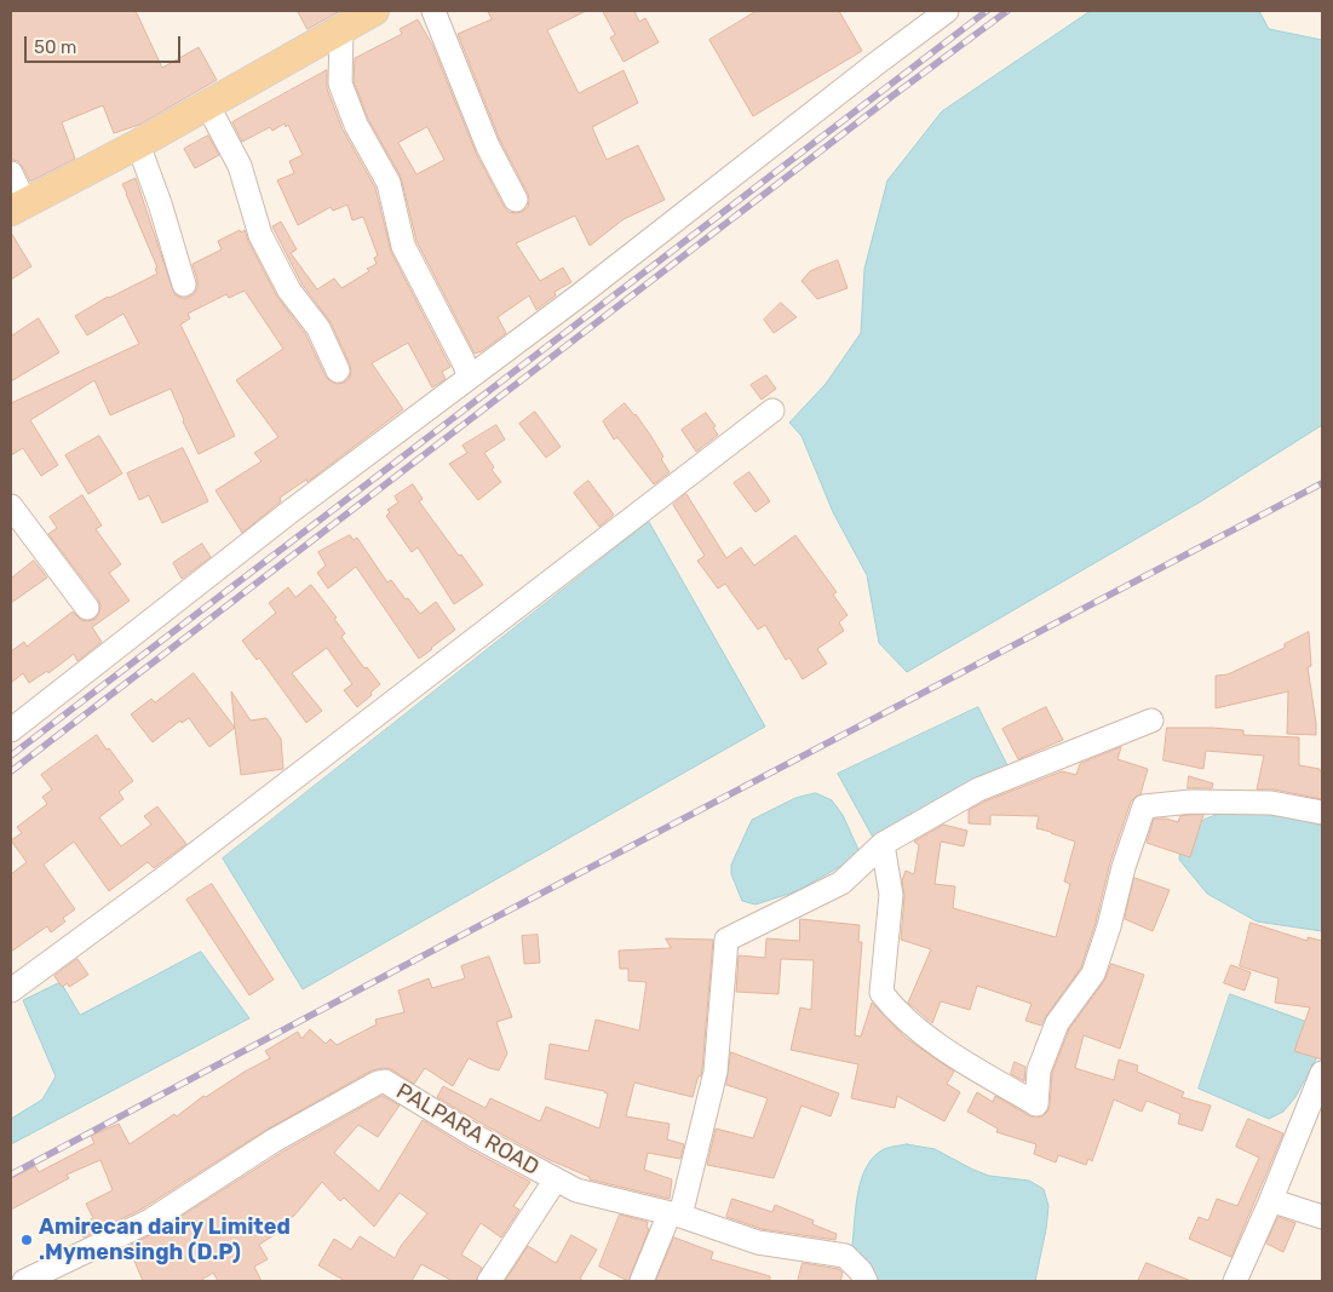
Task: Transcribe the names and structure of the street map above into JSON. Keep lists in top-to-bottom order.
{
  "streets": {
    "street": ["PALPARA ROAD"]
  },
  "places": ["Amirecan dairy Limited .Mymensingh (D.P)"],
  "scale_bar": "50 m"
}
